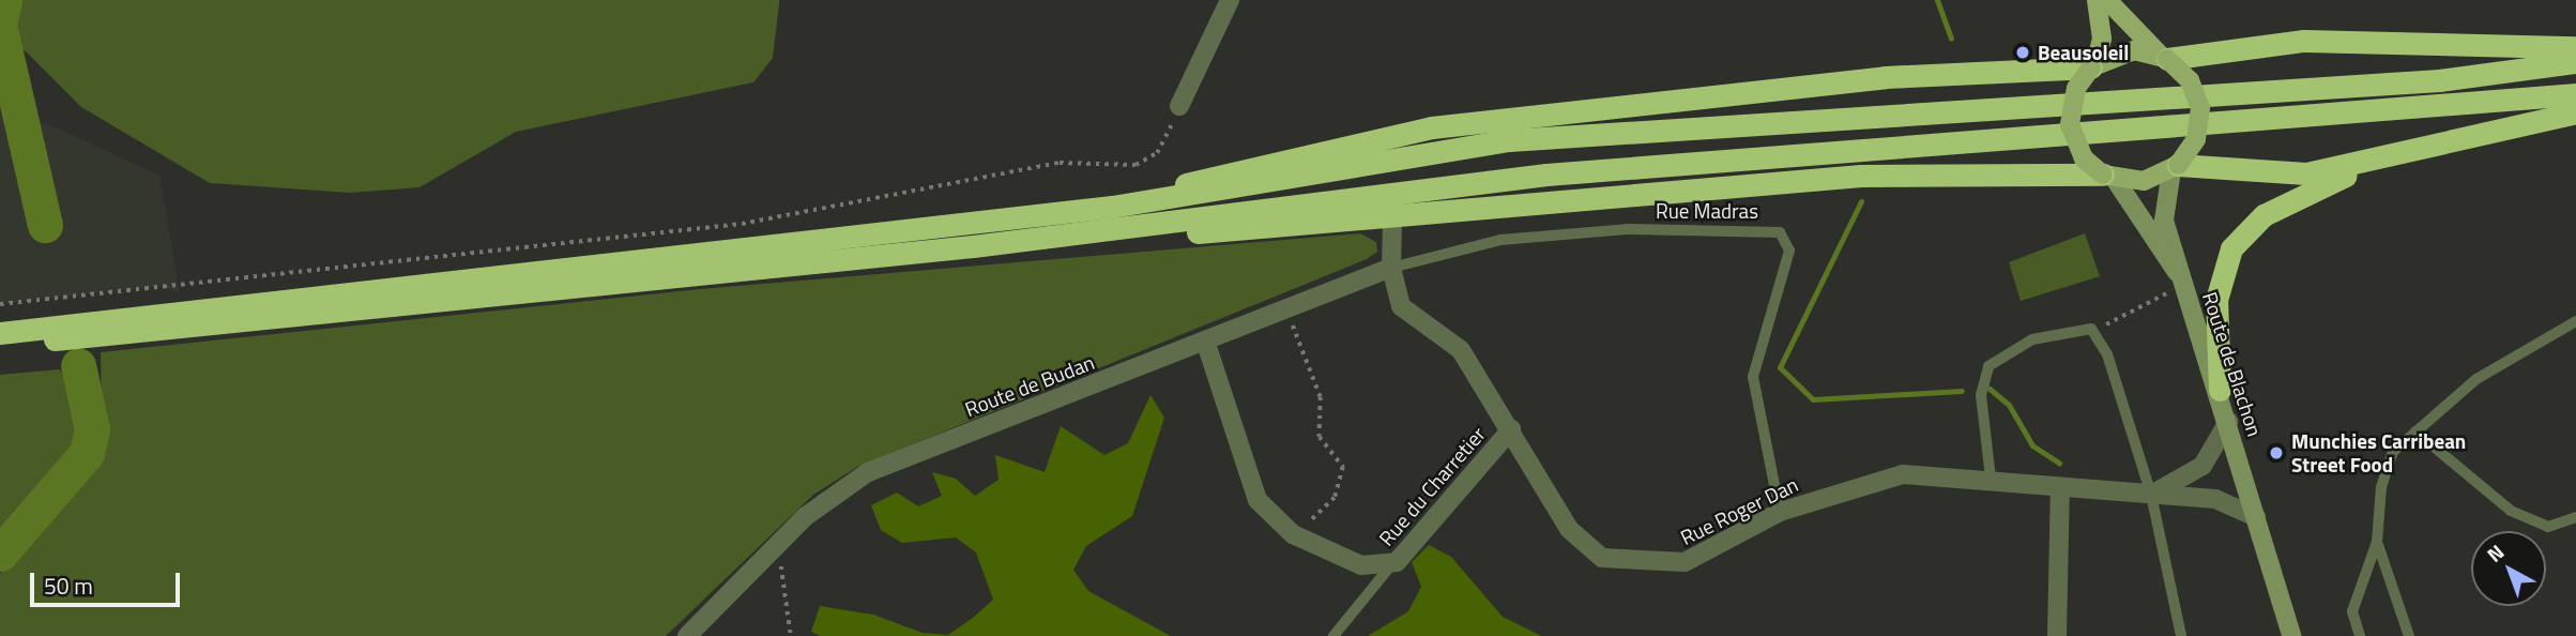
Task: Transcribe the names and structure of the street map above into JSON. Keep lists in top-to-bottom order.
{
  "streets": {
    "street": [
      "Route de Blachon",
      "Route de Budan",
      "Rue du Charretier",
      "Rue Roger Dan"
    ],
    "lane": ["Rue Madras"]
  },
  "crossings": [
    ["Rue Madras", "Route de Budan"],
    ["Rue Madras", "Rue Roger Dan"],
    ["Route de Blachon", "Rue Roger Dan"],
    ["Route de Budan", "Rue du Charretier"],
    ["Route de Budan", "Rue Roger Dan"],
    ["Rue du Charretier", "Rue Roger Dan"]
  ],
  "places": ["Beausoleil", "Munchies Carribean Street Food"],
  "scale_bar": "50 m",
  "north": "top left"
}
